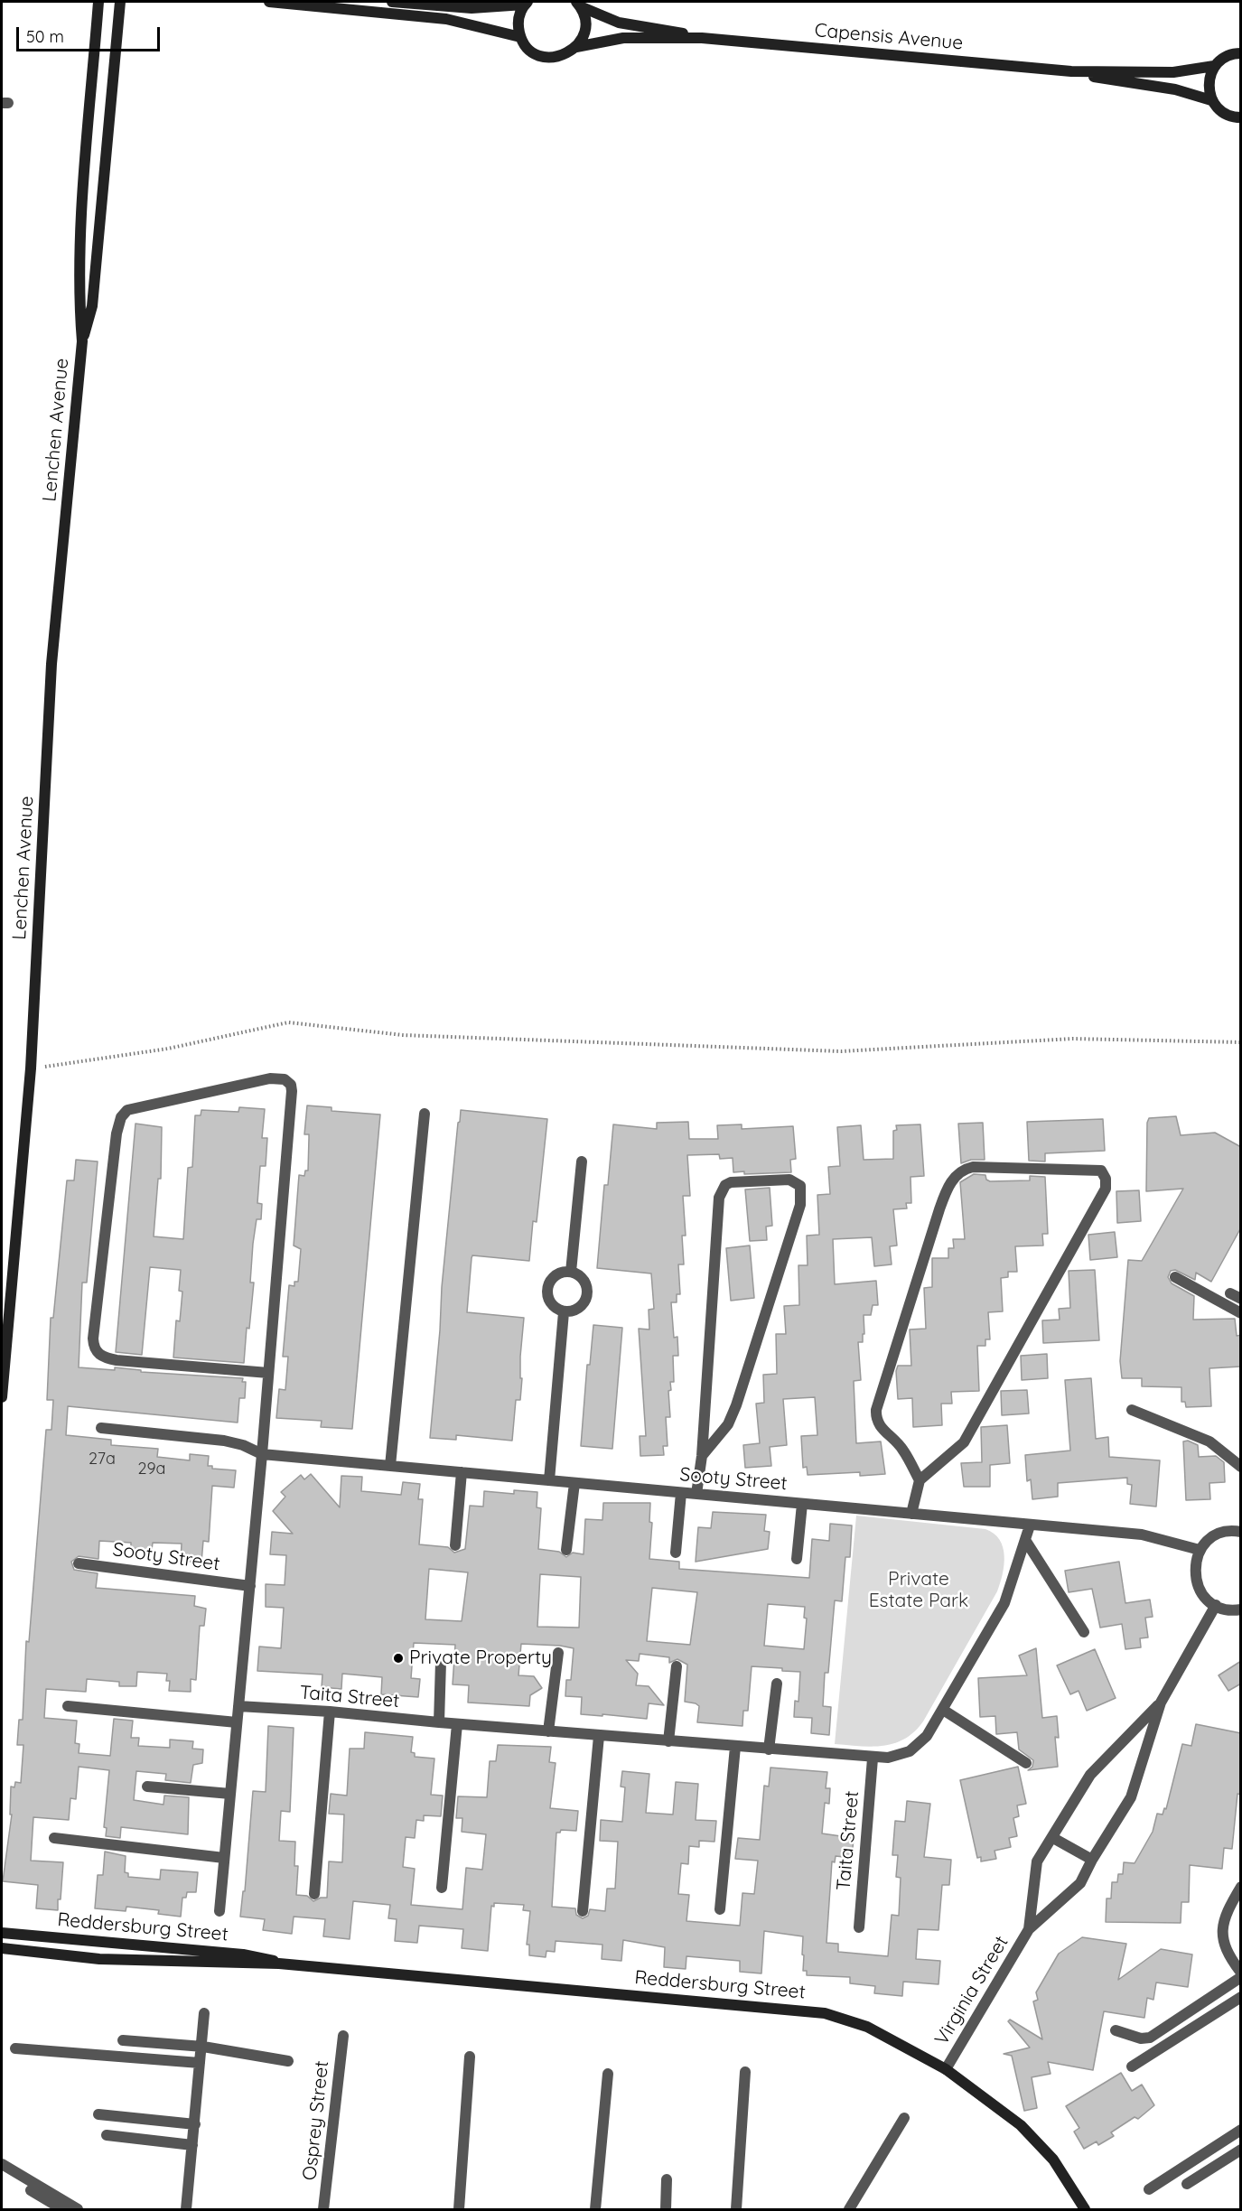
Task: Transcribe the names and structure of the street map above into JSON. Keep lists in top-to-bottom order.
{
  "streets": {
    "street": [
      "Capensis Avenue",
      "Lenchen Avenue",
      "Sooty Street",
      "Taita Street",
      "Reddersburg Street",
      "Virginia Street",
      "Osprey Street"
    ]
  },
  "crossings": [
    ["Sooty Street", "Taita Street"],
    ["Reddersburg Street", "Virginia Street"]
  ],
  "parks": ["Private Estate Park"],
  "places": ["Private Property"],
  "house_numbers": ["27a", "29a"],
  "scale_bar": "50 m"
}
